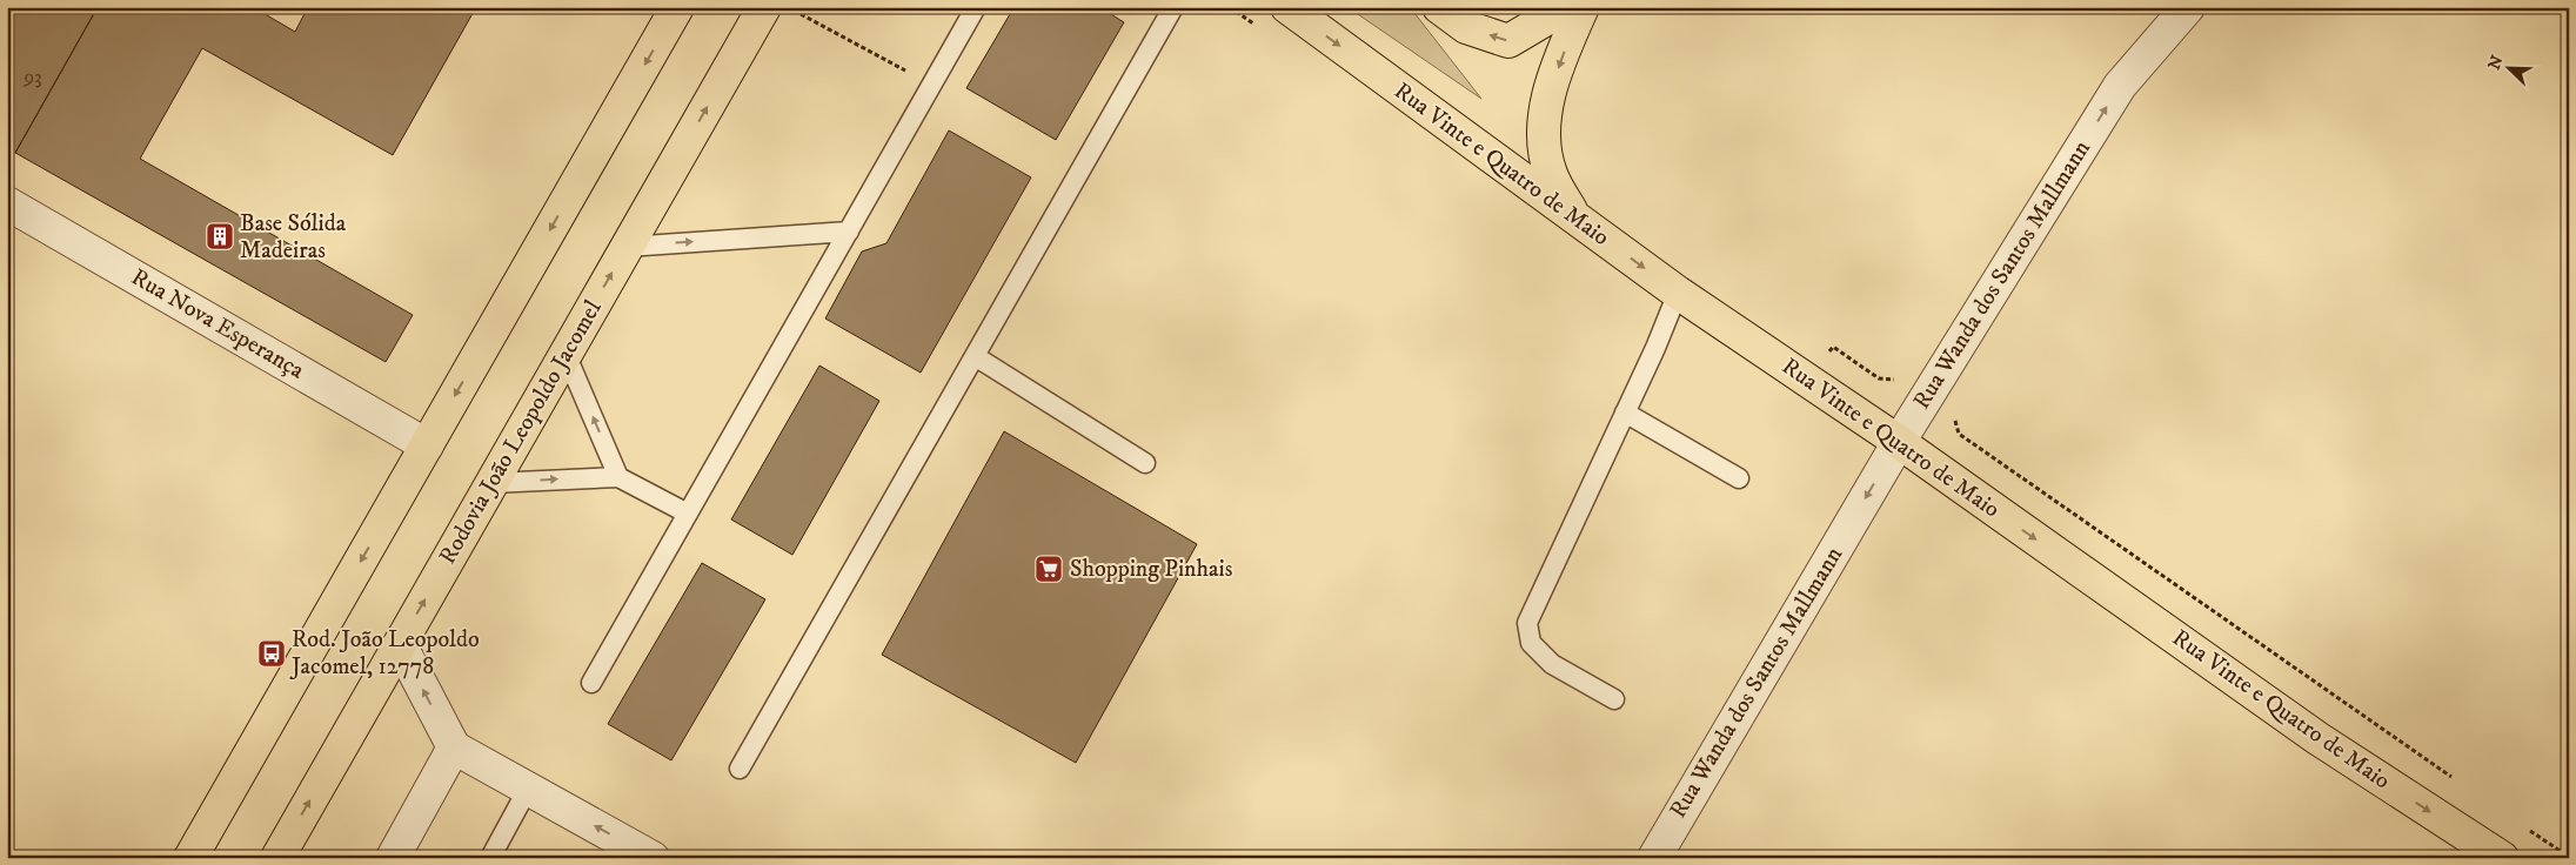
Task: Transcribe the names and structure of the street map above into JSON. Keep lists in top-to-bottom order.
{
  "streets": {
    "main road": ["Rua Vinte e Quatro de Maio", "Rodovia João Leopoldo Jacomel"],
    "street": ["Rua Wanda dos Santos Mallmann", "Rua Nova Esperança"]
  },
  "crossings": [
    ["Rua Vinte e Quatro de Maio", "Rua Wanda dos Santos Mallmann"]
  ],
  "one_way": ["Rua Vinte e Quatro de Maio"],
  "places": {
    "building": ["Base Sólida Madeiras"],
    "supermarket": ["Shopping Pinhais"],
    "bus stop": ["Rod. João Leopoldo Jacomel, 12778"]
  },
  "house_numbers": ["93"],
  "north": "top left"
}
